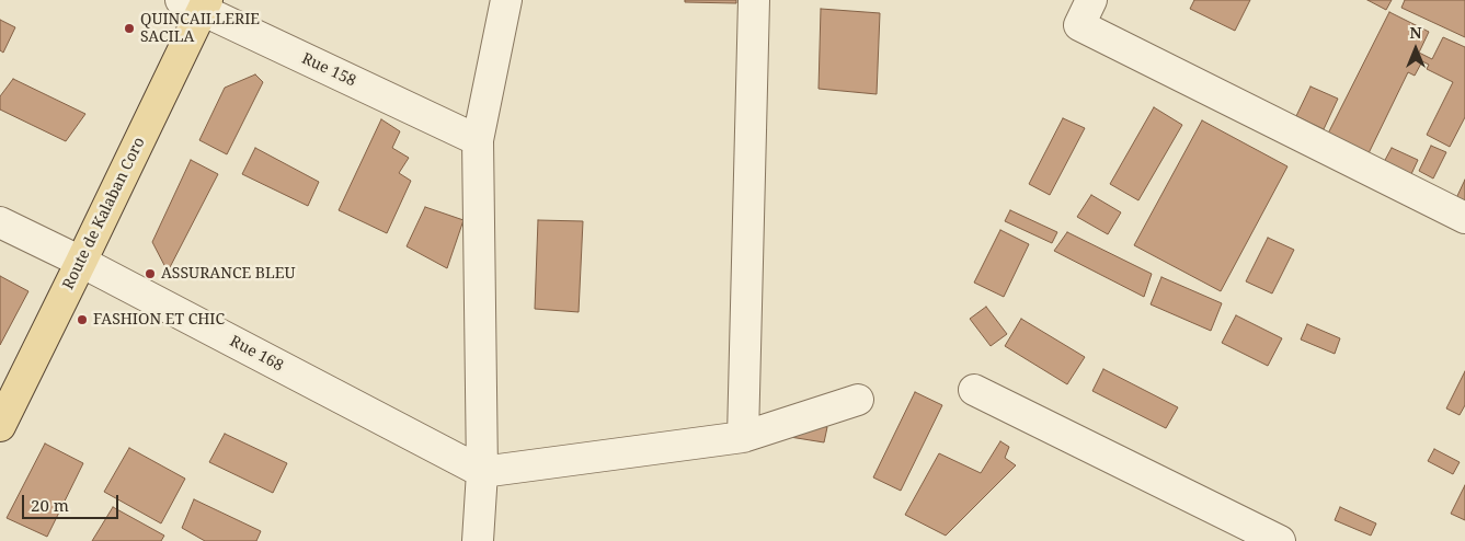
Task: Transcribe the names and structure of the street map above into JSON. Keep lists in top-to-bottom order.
{
  "streets": {
    "main road": ["Route de Kalaban Coro"],
    "street": ["Rue 158", "Rue 168"]
  },
  "crossings": [
    ["Rue 158", "Route de Kalaban Coro"],
    ["Route de Kalaban Coro", "Rue 168"]
  ],
  "places": ["QUINCAILLERIE SACILA", "ASSURANCE BLEU", "FASHION ET CHIC"],
  "scale_bar": "20 m",
  "north": "top"
}
